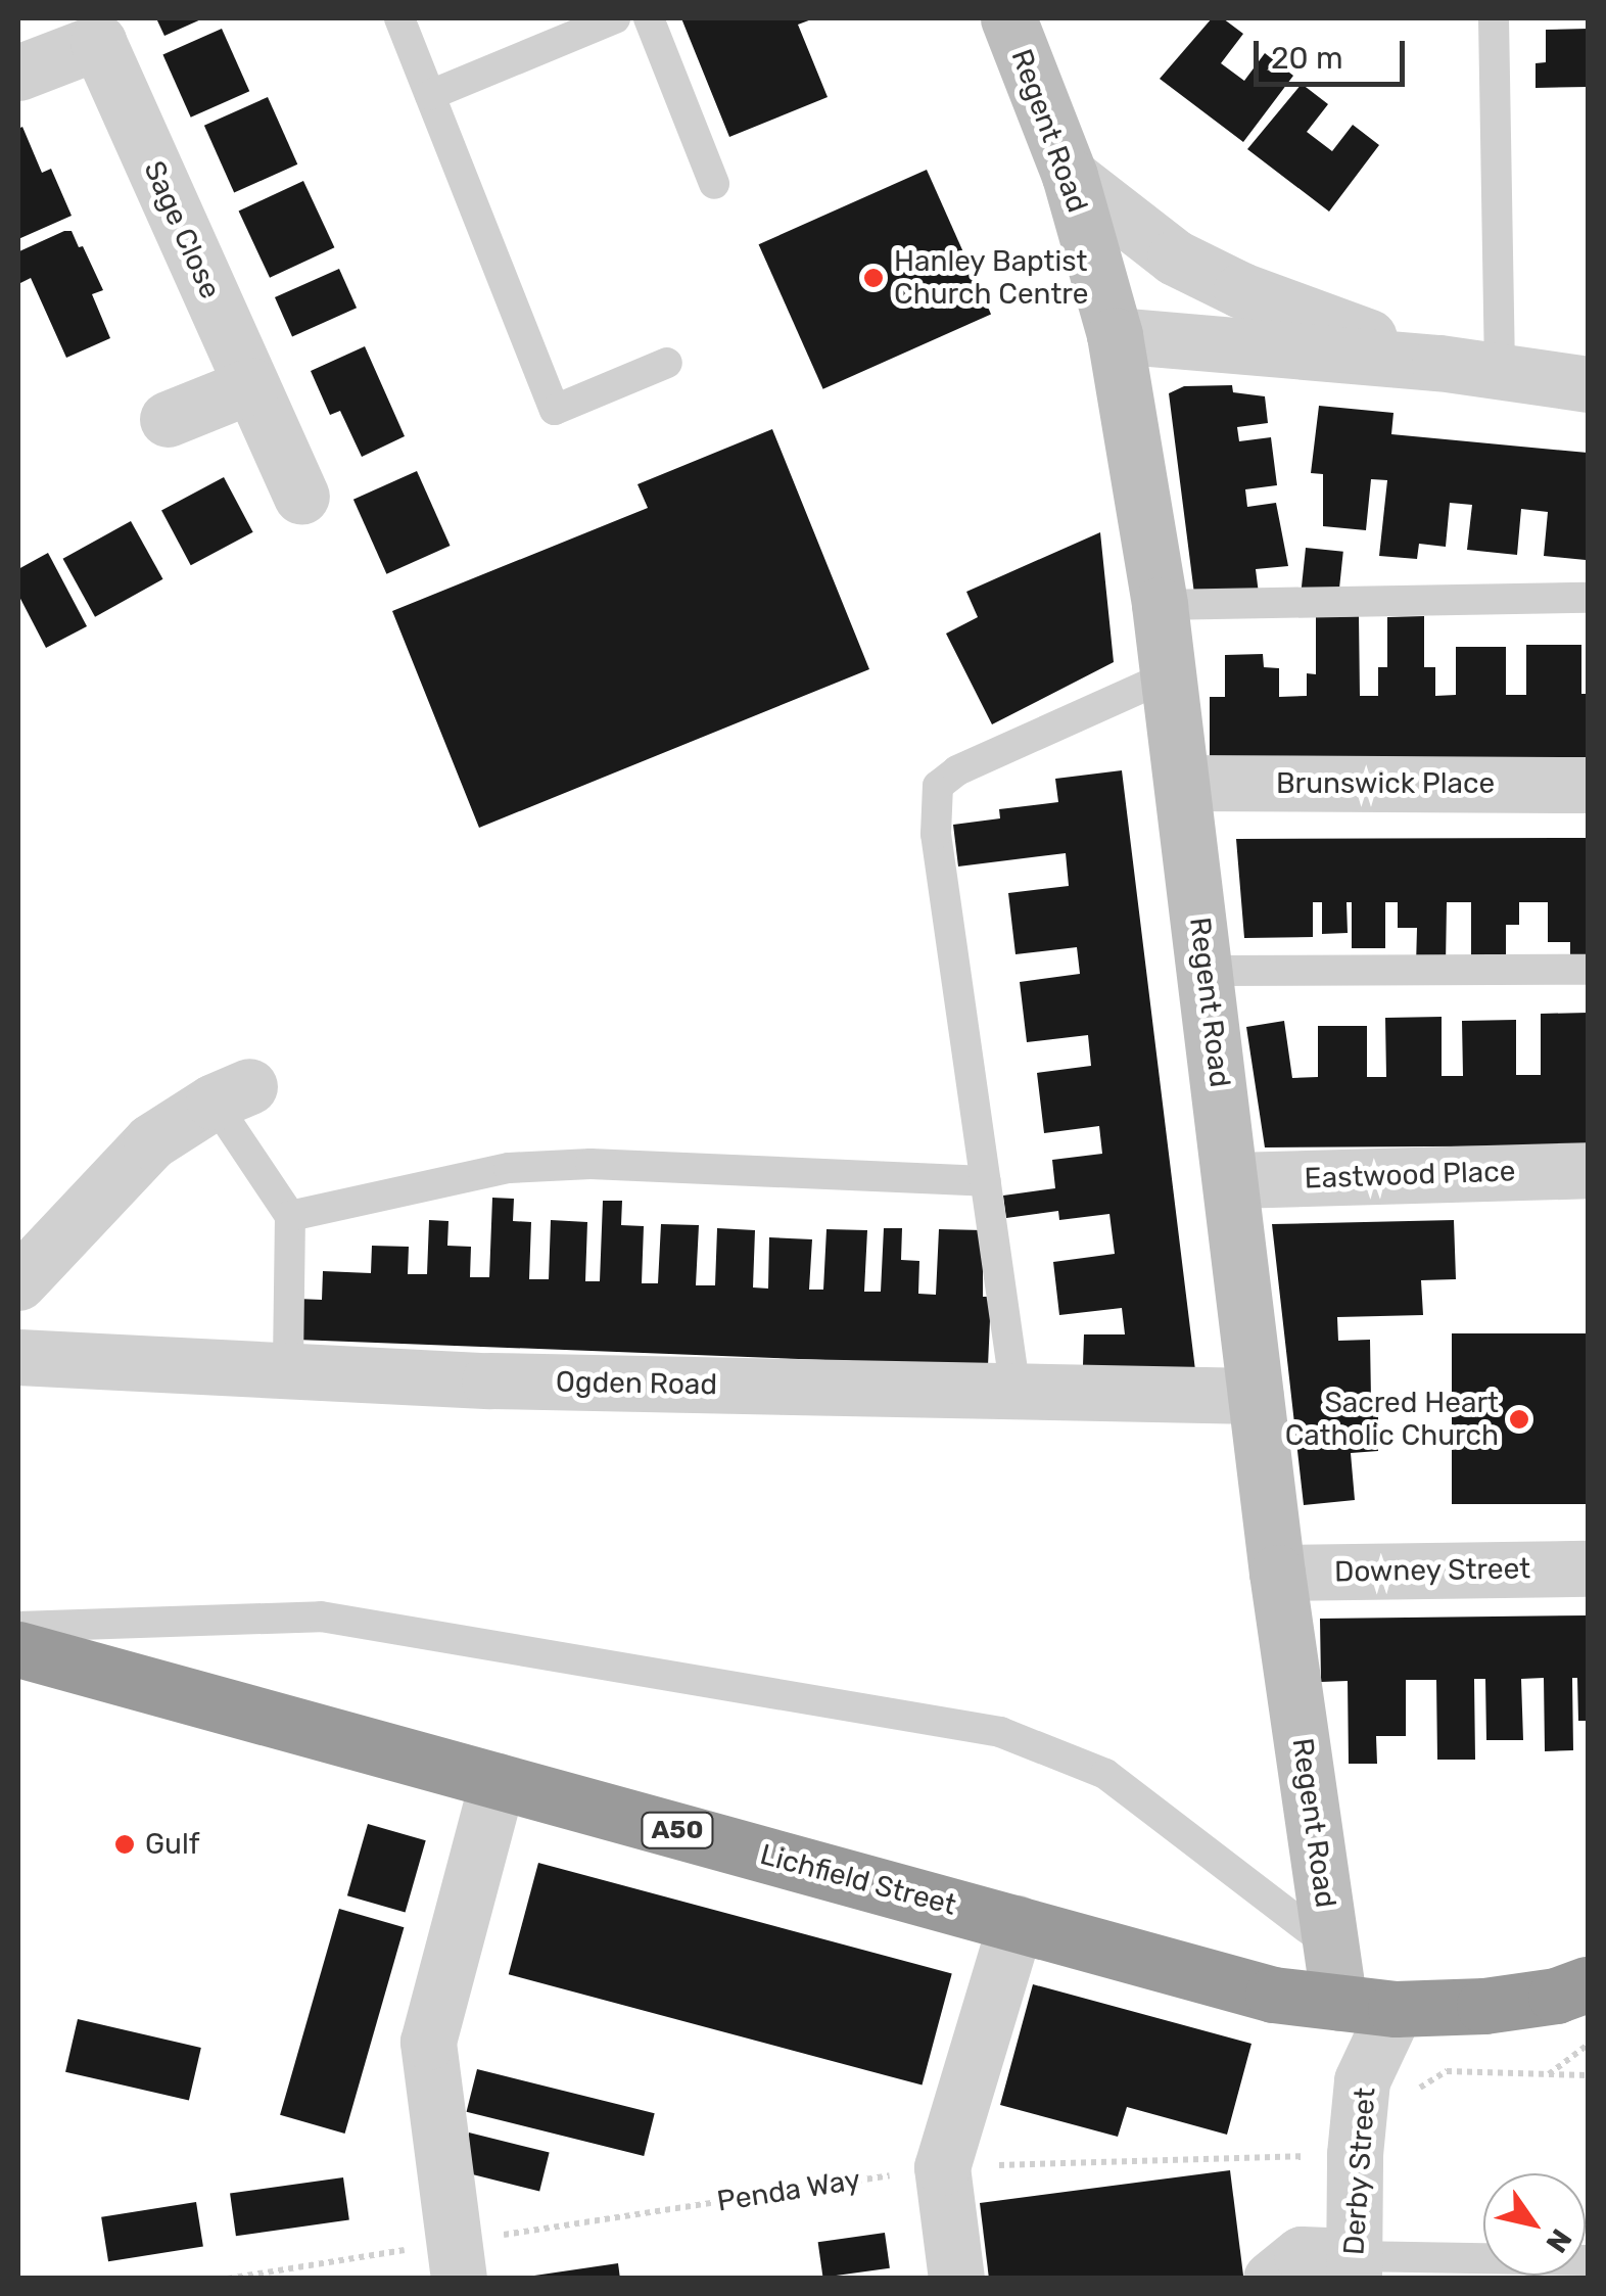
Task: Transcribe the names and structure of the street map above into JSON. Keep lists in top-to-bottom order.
{
  "streets": {
    "highway": ["A50", "Lichfield Street"],
    "street": [
      "Regent Road",
      "Sage Close",
      "Brunswick Place",
      "Eastwood Place",
      "Ogden Road",
      "Downey Street",
      "Derby Street"
    ],
    "path": ["Penda Way"]
  },
  "crossings": [
    ["Regent Road", "Brunswick Place"],
    ["Regent Road", "Eastwood Place"],
    ["Regent Road", "Ogden Road"],
    ["Regent Road", "Downey Street"],
    ["Regent Road", "Lichfield Street"],
    ["Lichfield Street", "Derby Street"],
    ["Derby Street", "Penda Way"]
  ],
  "places": ["Hanley Baptist Church Centre", "Sacred Heart Catholic Church", "Gulf"],
  "scale_bar": "20 m",
  "north": "bottom right"
}
